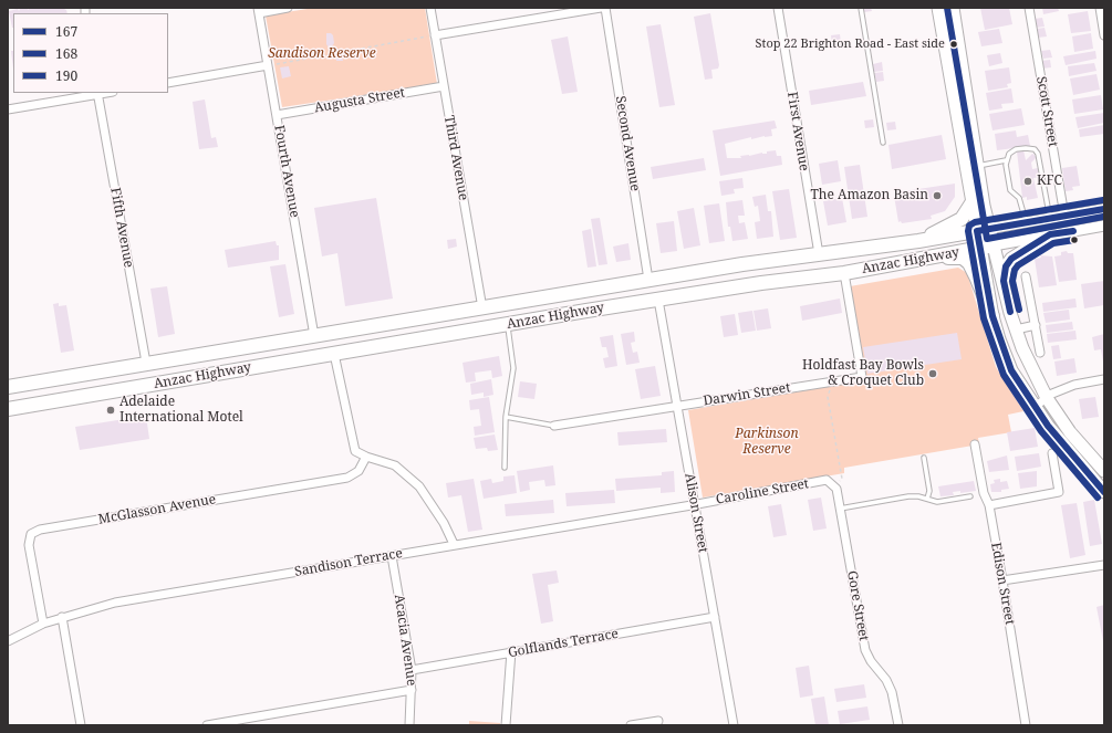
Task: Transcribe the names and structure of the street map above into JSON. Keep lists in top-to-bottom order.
{
  "streets": {
    "highway": ["Anzac Highway"],
    "street": [
      "Augusta Street",
      "Scott Street",
      "First Avenue",
      "Second Avenue",
      "Third Avenue",
      "Fourth Avenue",
      "Fifth Avenue",
      "Darwin Street",
      "Caroline Street",
      "McGlasson Avenue",
      "Alison Street",
      "Sandison Terrace",
      "Edison Street",
      "Gore Street",
      "Acacia Avenue",
      "Golflands Terrace"
    ]
  },
  "crossings": [
    ["Augusta Street", "Third Avenue"],
    ["Augusta Street", "Fourth Avenue"],
    ["Scott Street", "Anzac Highway"],
    ["First Avenue", "Anzac Highway"],
    ["Second Avenue", "Anzac Highway"],
    ["Third Avenue", "Anzac Highway"],
    ["Fourth Avenue", "Anzac Highway"],
    ["Fifth Avenue", "Anzac Highway"],
    ["Anzac Highway", "Darwin Street"],
    ["Anzac Highway", "Alison Street"],
    ["Darwin Street", "Alison Street"],
    ["Caroline Street", "Alison Street"],
    ["Caroline Street", "Sandison Terrace"],
    ["Caroline Street", "Gore Street"],
    ["McGlasson Avenue", "Sandison Terrace"],
    ["Alison Street", "Sandison Terrace"],
    ["Alison Street", "Golflands Terrace"],
    ["Sandison Terrace", "Acacia Avenue"],
    ["Acacia Avenue", "Golflands Terrace"]
  ],
  "parks": ["Sandison Reserve", "Parkinson Reserve"],
  "places": [
    "Stop 22 Brighton Road - East side",
    "KFC",
    "The Amazon Basin",
    "Holdfast Bay Bowls & Croquet Club",
    "Adelaide International Motel"
  ],
  "lines": ["transit line 190", "transit line 168", "transit line 167"],
  "legend": ["167", "168", "190"]
}
